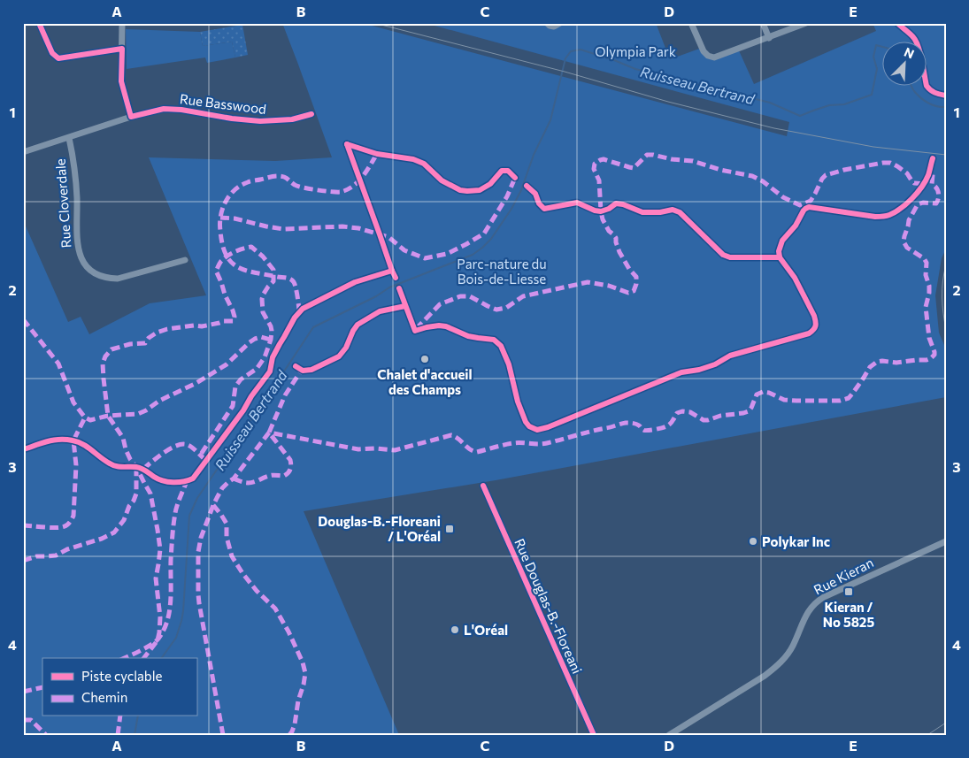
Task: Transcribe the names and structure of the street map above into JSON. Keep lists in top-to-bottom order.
{
  "streets": {
    "street": [
      "Rue Basswood",
      "Rue Cloverdale",
      "Rue Kieran",
      "Rue Douglas-B.-Floreani"
    ]
  },
  "crossings": [
    ["Rue Basswood", "Rue Cloverdale"]
  ],
  "water": ["Ruisseau Bertrand"],
  "parks": ["Olympia Park", "Parc-nature du Bois-de-Liesse"],
  "places": {
    "other": ["Chalet d'accueil des Champs", "Polykar Inc", "L'Oréal"],
    "transit": ["Douglas-B.-Floreani / L'Oréal", "Kieran / No 5825"]
  },
  "legend": ["Piste cyclable", "Chemin"],
  "north": "top right",
  "grid": {
    "columns": [
      "A",
      "B",
      "C",
      "D",
      "E"
    ],
    "rows": [
      "1",
      "2",
      "3",
      "4"
    ]
  }
}
